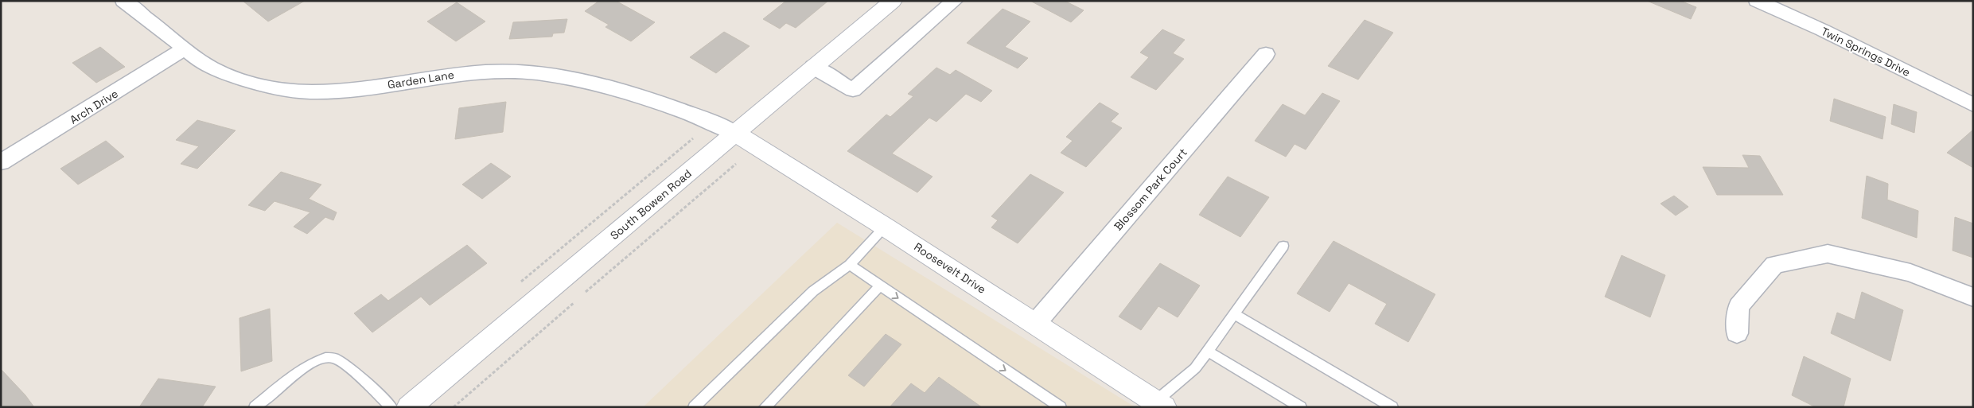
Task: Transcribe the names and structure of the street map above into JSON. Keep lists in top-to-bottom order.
{
  "streets": {
    "main road": ["South Bowen Road", "Roosevelt Drive"],
    "street": [
      "Twin Springs Drive",
      "Garden Lane",
      "Arch Drive",
      "Blossom Park Court"
    ]
  },
  "crossings": [
    ["Garden Lane", "Arch Drive"],
    ["Garden Lane", "South Bowen Road"],
    ["Garden Lane", "Roosevelt Drive"],
    ["Blossom Park Court", "Roosevelt Drive"],
    ["South Bowen Road", "Roosevelt Drive"]
  ]
}
